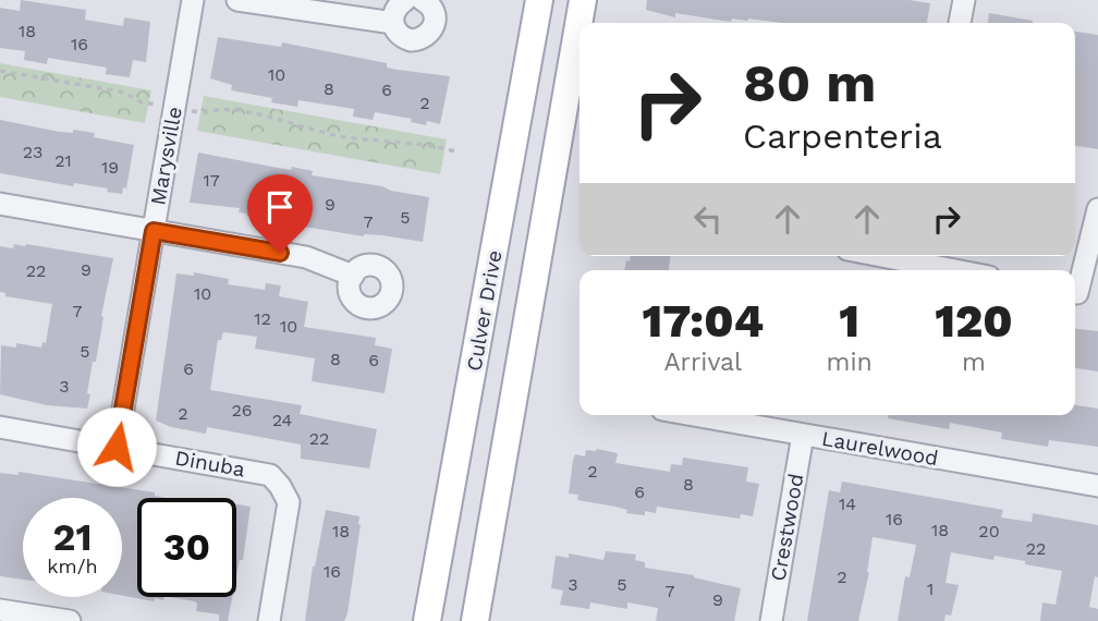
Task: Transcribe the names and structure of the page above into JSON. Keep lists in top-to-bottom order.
{
  "streets": {
    "main road": ["Culver Drive"],
    "street": [
      "Marysville",
      "Laurelwood",
      "Dinuba",
      "Crestwood"
    ]
  },
  "crossings": [
    ["Marysville", "Dinuba"],
    ["Laurelwood", "Crestwood"]
  ],
  "house_numbers": [
    "18",
    "16",
    "10",
    "8",
    "6",
    "2",
    "23",
    "21",
    "19",
    "17",
    "9",
    "5",
    "7",
    "9",
    "22",
    "10",
    "7",
    "12",
    "10",
    "5",
    "8",
    "6",
    "6",
    "3",
    "26",
    "2",
    "24",
    "22",
    "2",
    "8",
    "6",
    "14",
    "16",
    "18",
    "18",
    "20",
    "22",
    "16",
    "2",
    "3",
    "5",
    "1",
    "7",
    "9"
  ],
  "page": {
    "turn": ["80 m", "Carpenteria"],
    "eta": [
      "17:04",
      "Arrival",
      "1",
      "min",
      "120",
      "m"
    ],
    "speed": "21 km/h",
    "limit": "30"
  }
}
